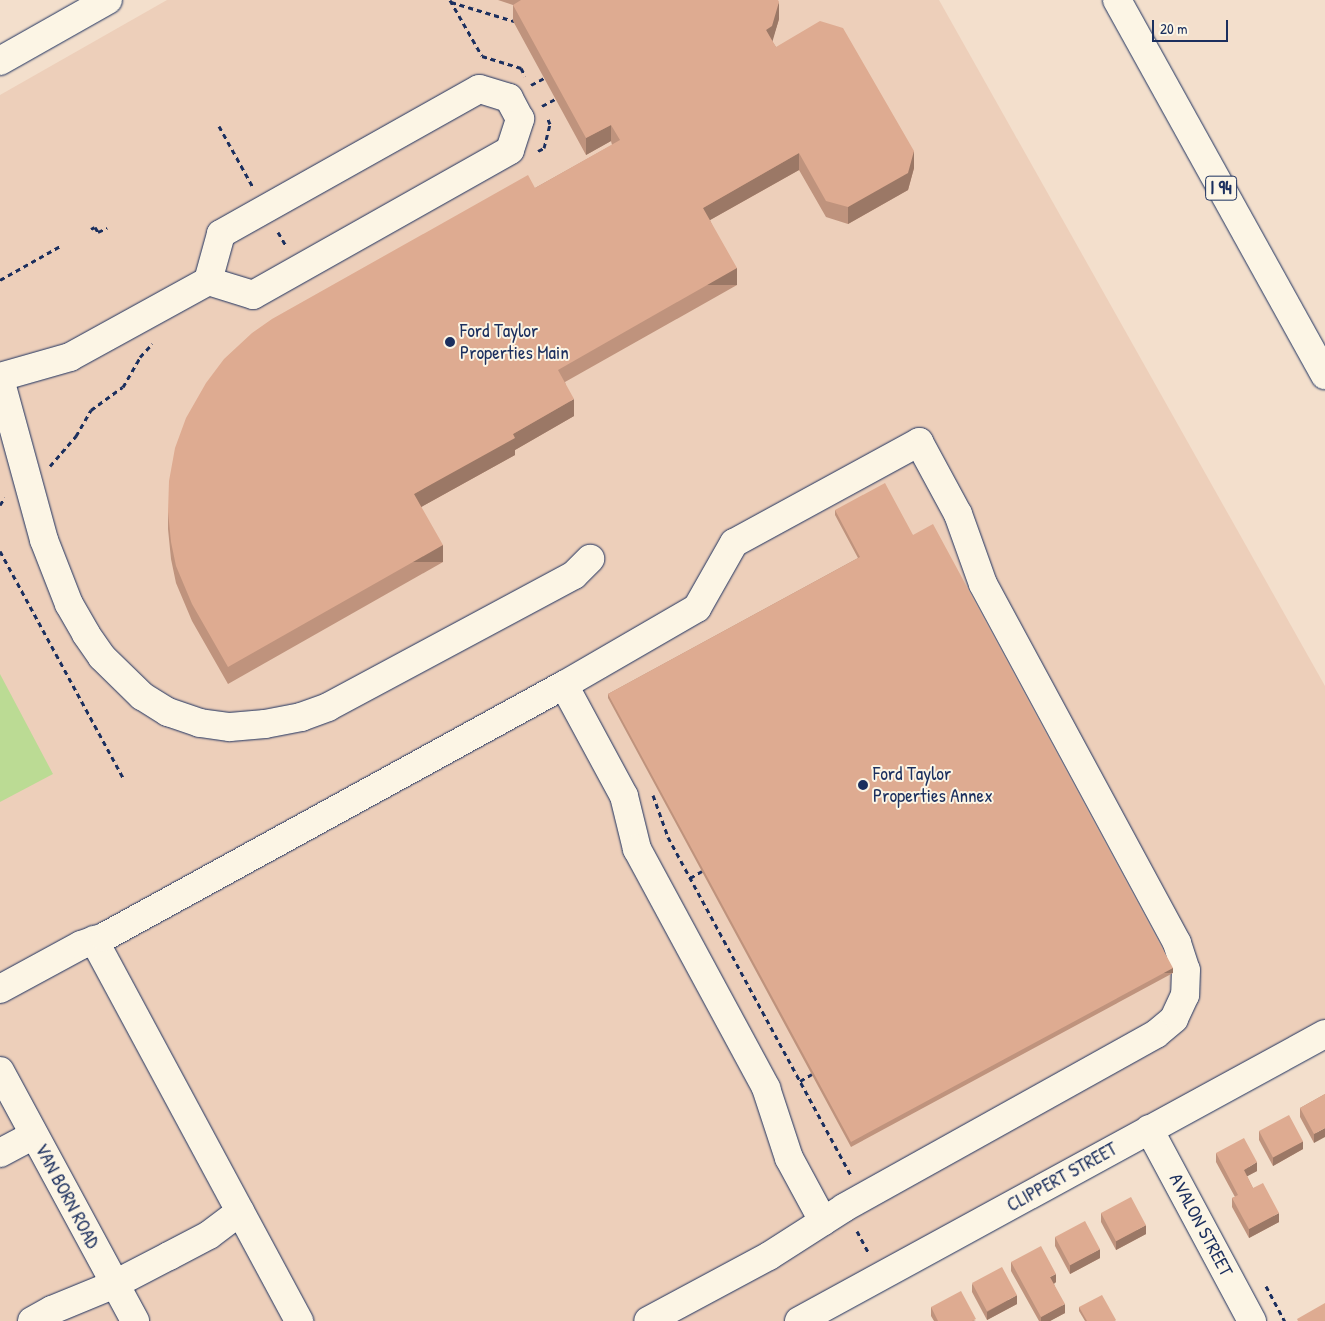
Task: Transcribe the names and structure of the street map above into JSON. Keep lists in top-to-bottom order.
{
  "streets": {
    "main road": [
      "I 94",
      "CLIPPERT STREET",
      "VAN BORN ROAD",
      "AVALON STREET"
    ]
  },
  "crossings": [
    ["CLIPPERT STREET", "AVALON STREET"]
  ],
  "places": ["Ford Taylor Properties Main", "Ford Taylor Properties Annex"],
  "scale_bar": "20 m"
}
